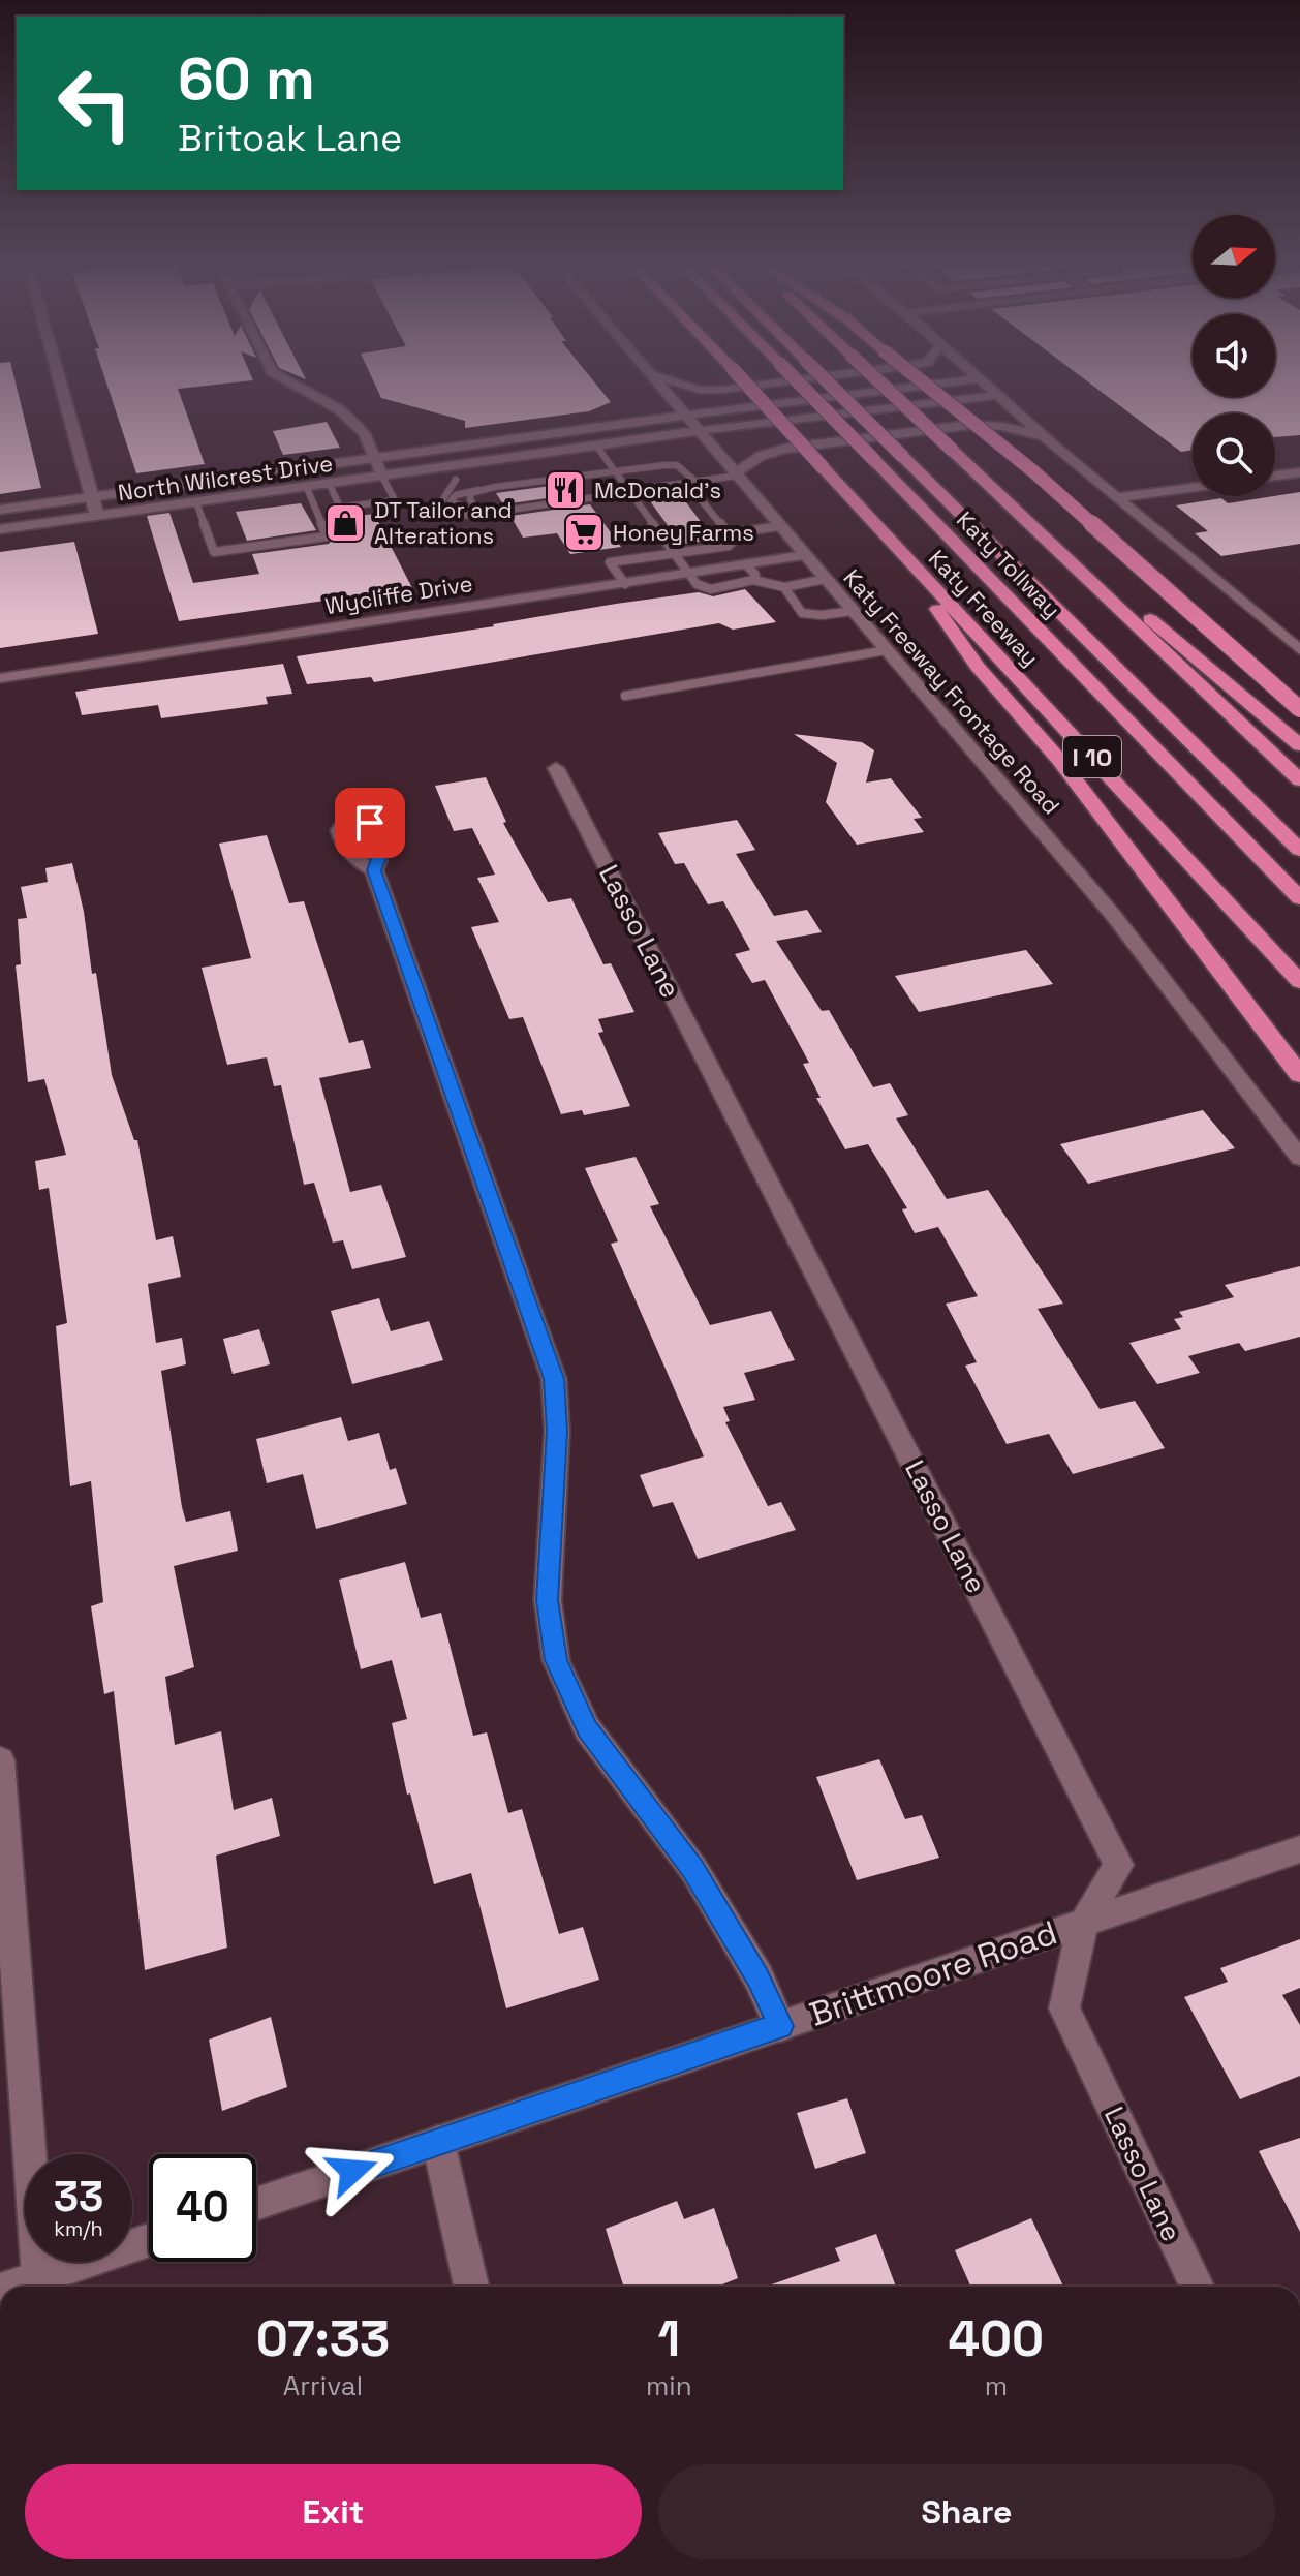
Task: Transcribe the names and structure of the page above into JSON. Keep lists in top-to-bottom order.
{
  "streets": {
    "highway": ["Katy Tollway", "Katy Freeway", "I 10"],
    "street": [
      "North Wilcrest Drive",
      "Wycliffe Drive",
      "Katy Freeway Frontage Road",
      "Lasso Lane",
      "Brittmoore Road"
    ]
  },
  "crossings": [
    ["North Wilcrest Drive", "Katy Freeway Frontage Road"],
    ["Wycliffe Drive", "Katy Freeway Frontage Road"],
    ["Lasso Lane", "Brittmoore Road"]
  ],
  "places": {
    "restaurant": ["McDonald's"],
    "shop": ["DT Tailor and Alterations"],
    "supermarket": ["Honey Farms"]
  },
  "north": "right",
  "page": {
    "turn": ["60 m", "Britoak Lane"],
    "speed": "33 km/h",
    "limit": "40",
    "eta": [
      "07:33",
      "Arrival",
      "1",
      "min",
      "400",
      "m"
    ],
    "buttons": ["Exit", "Share"]
  }
}
